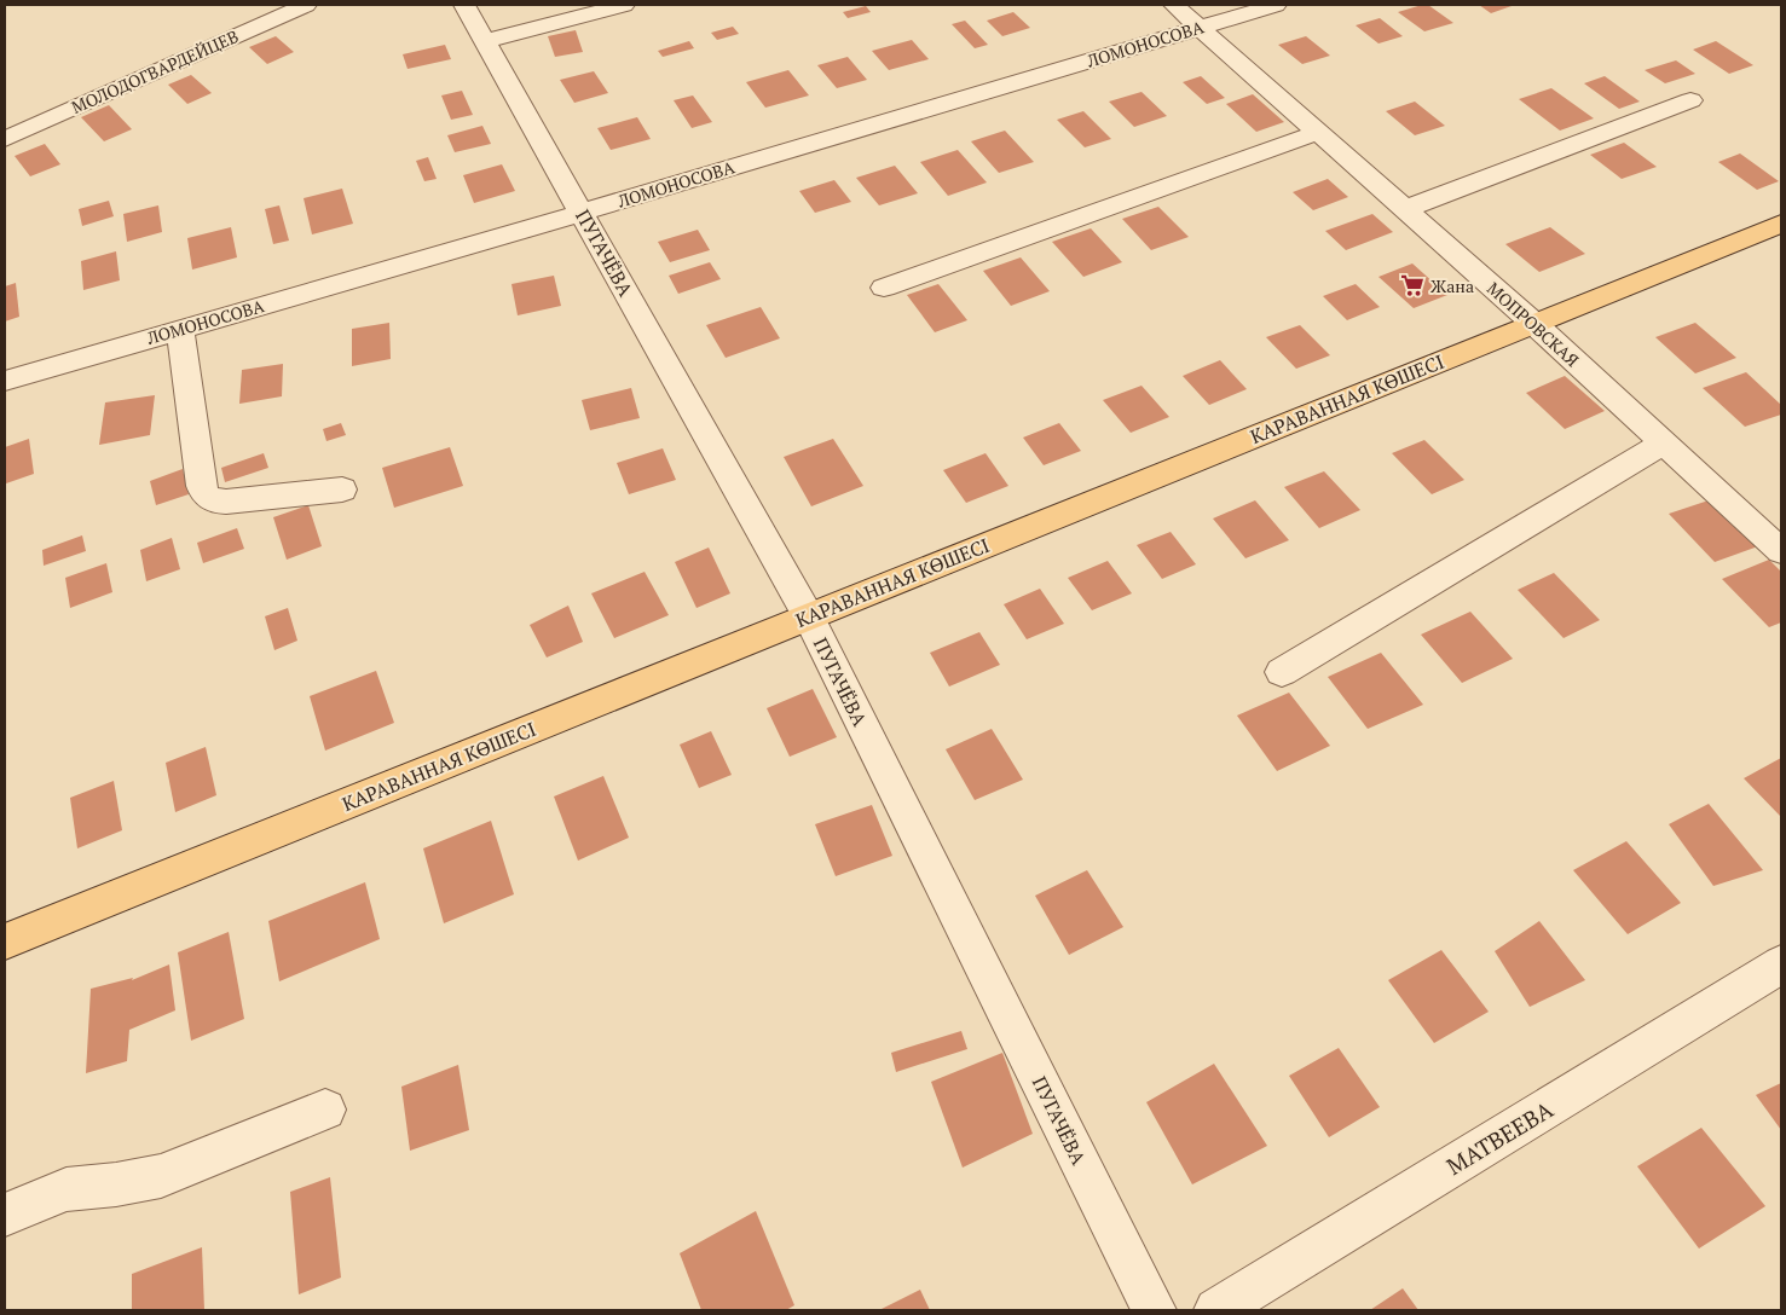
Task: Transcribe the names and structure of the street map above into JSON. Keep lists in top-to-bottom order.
{
  "streets": {
    "main road": ["КАРАВАННАЯ КӨШЕСІ"],
    "street": [
      "ЛОМОНОСОВА",
      "МОЛОДОГВАРДЕЙЦЕВ",
      "ПУГАЧЁВА",
      "МОПРОВСКАЯ",
      "МАТВЕЕВА"
    ]
  },
  "crossings": [
    ["ЛОМОНОСОВА", "ПУГАЧЁВА"],
    ["ЛОМОНОСОВА", "МОПРОВСКАЯ"],
    ["ПУГАЧЁВА", "КАРАВАННАЯ КӨШЕСІ"],
    ["МОПРОВСКАЯ", "КАРАВАННАЯ КӨШЕСІ"]
  ],
  "places": {
    "supermarket": ["Жана"]
  }
}
